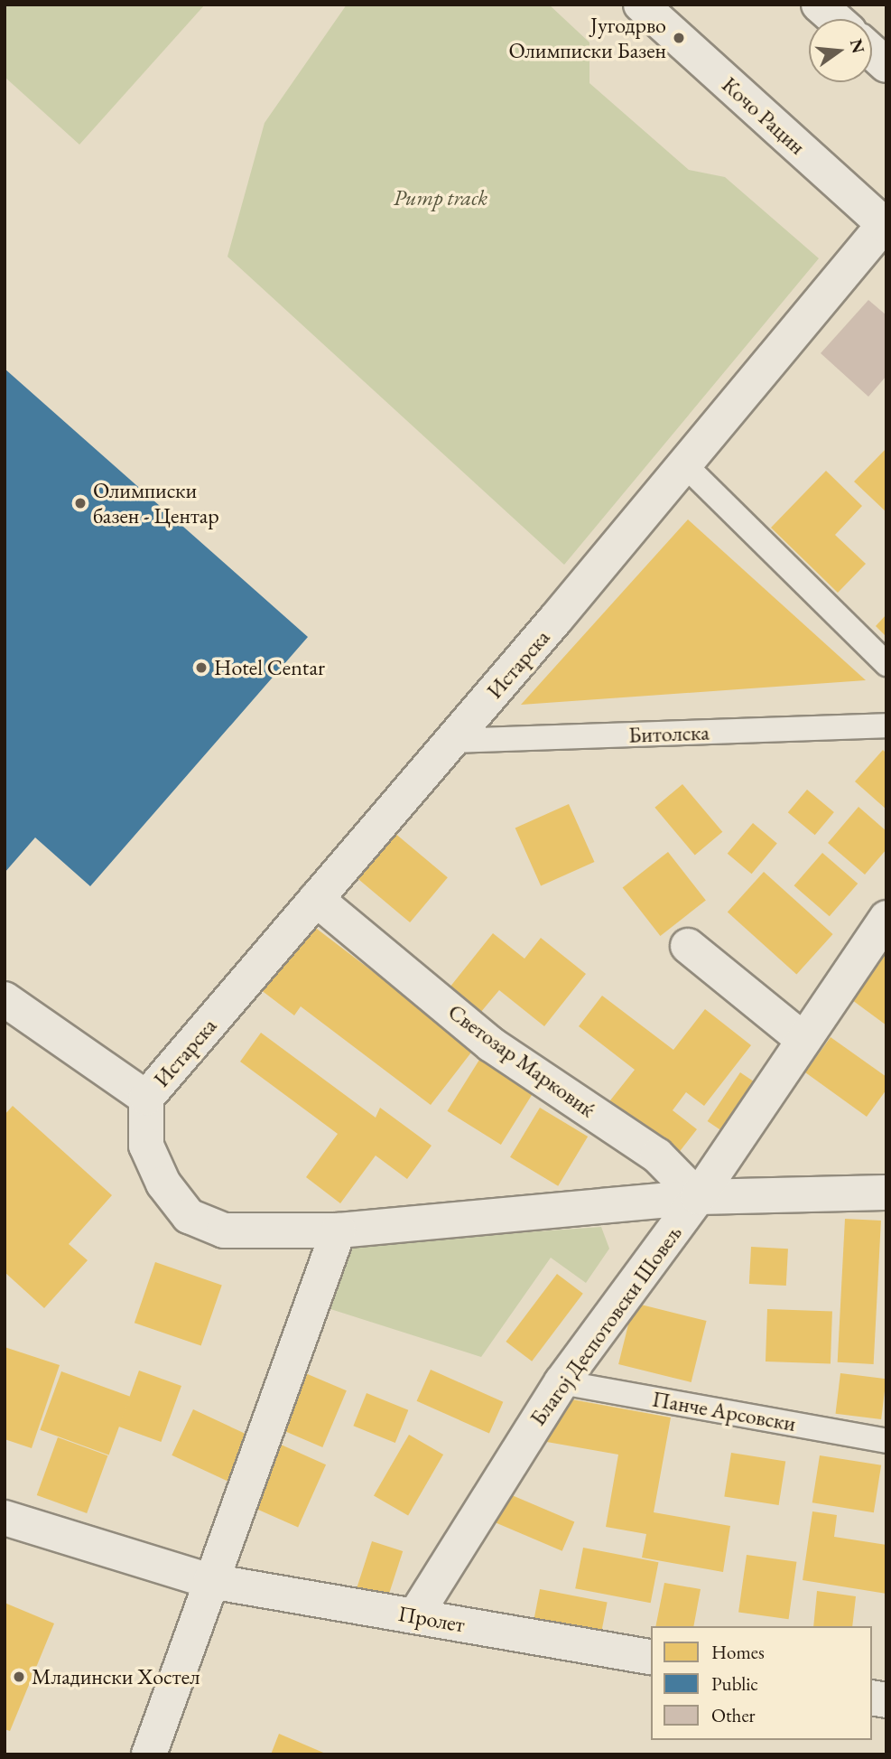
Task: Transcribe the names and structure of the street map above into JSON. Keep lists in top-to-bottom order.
{
  "streets": {
    "street": [
      "Кочо Рацин",
      "Истарска",
      "Светозар Марковиќ",
      "Благој Деспотовски Шовељ",
      "Пролет"
    ],
    "lane": ["Битолска", "Панче Арсовски"]
  },
  "crossings": [
    ["Кочо Рацин", "Истарска"],
    ["Истарска", "Битолска"],
    ["Истарска", "Светозар Марковиќ"],
    ["Светозар Марковиќ", "Благој Деспотовски Шовељ"],
    ["Благој Деспотовски Шовељ", "Панче Арсовски"],
    ["Благој Деспотовски Шовељ", "Пролет"]
  ],
  "parks": ["Pump track"],
  "places": [
    "Југодрво Олимписки Базен",
    "Олимписки базен - Центар",
    "Hotel Centar",
    "Младински Хостел"
  ],
  "legend": ["Homes", "Public", "Other"],
  "north": "right"
}
